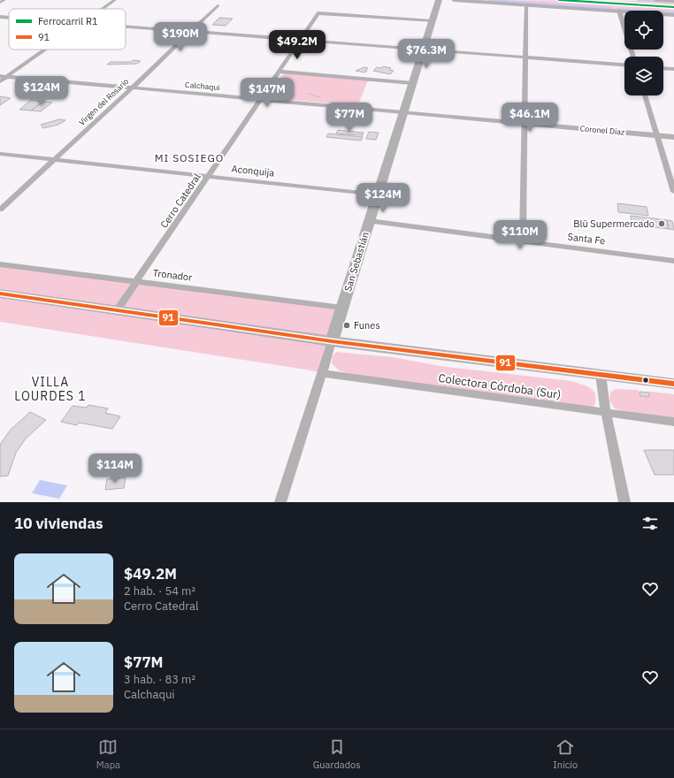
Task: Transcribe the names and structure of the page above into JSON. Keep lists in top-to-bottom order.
{
  "streets": {
    "main road": ["San Sebastián"],
    "street": [
      "Calchaqui",
      "Virgen del Rosario",
      "Coronel Díaz",
      "Aconquija",
      "Cerro Catedral",
      "Santa Fe",
      "Tronador",
      "Colectora Córdoba (Sur)"
    ]
  },
  "crossings": [
    ["Calchaqui", "Virgen del Rosario"],
    ["Calchaqui", "Coronel Díaz"],
    ["Calchaqui", "Cerro Catedral"],
    ["Calchaqui", "San Sebastián"],
    ["Virgen del Rosario", "Aconquija"],
    ["Coronel Díaz", "San Sebastián"],
    ["Aconquija", "Cerro Catedral"],
    ["Aconquija", "San Sebastián"],
    ["Cerro Catedral", "San Sebastián"],
    ["Cerro Catedral", "Tronador"],
    ["Santa Fe", "San Sebastián"],
    ["San Sebastián", "Tronador"],
    ["San Sebastián", "Colectora Córdoba (Sur)"]
  ],
  "districts": ["MI SOSIEGO", "VILLA LOURDES 1"],
  "places": ["Blü Supermercado", "Funes"],
  "lines": ["rail line R1", "transit line 91"],
  "legend": ["Ferrocarril R1", "91"],
  "page": {
    "price": [
      "$190M",
      "$49.2M",
      "$76.3M",
      "$124M",
      "$147M",
      "$77M",
      "$46.1M",
      "$124M",
      "$110M",
      "$114M"
    ],
    "heading": "10 viviendas",
    "list": [
      {
        "name": "$49.2M",
        "note": "2 hab. · 54 m² · Cerro Catedral"
      },
      {
        "name": "$77M",
        "note": "3 hab. · 83 m² · Calchaqui"
      }
    ],
    "tabs": ["Mapa", "Guardados", "Inicio"]
  }
}
